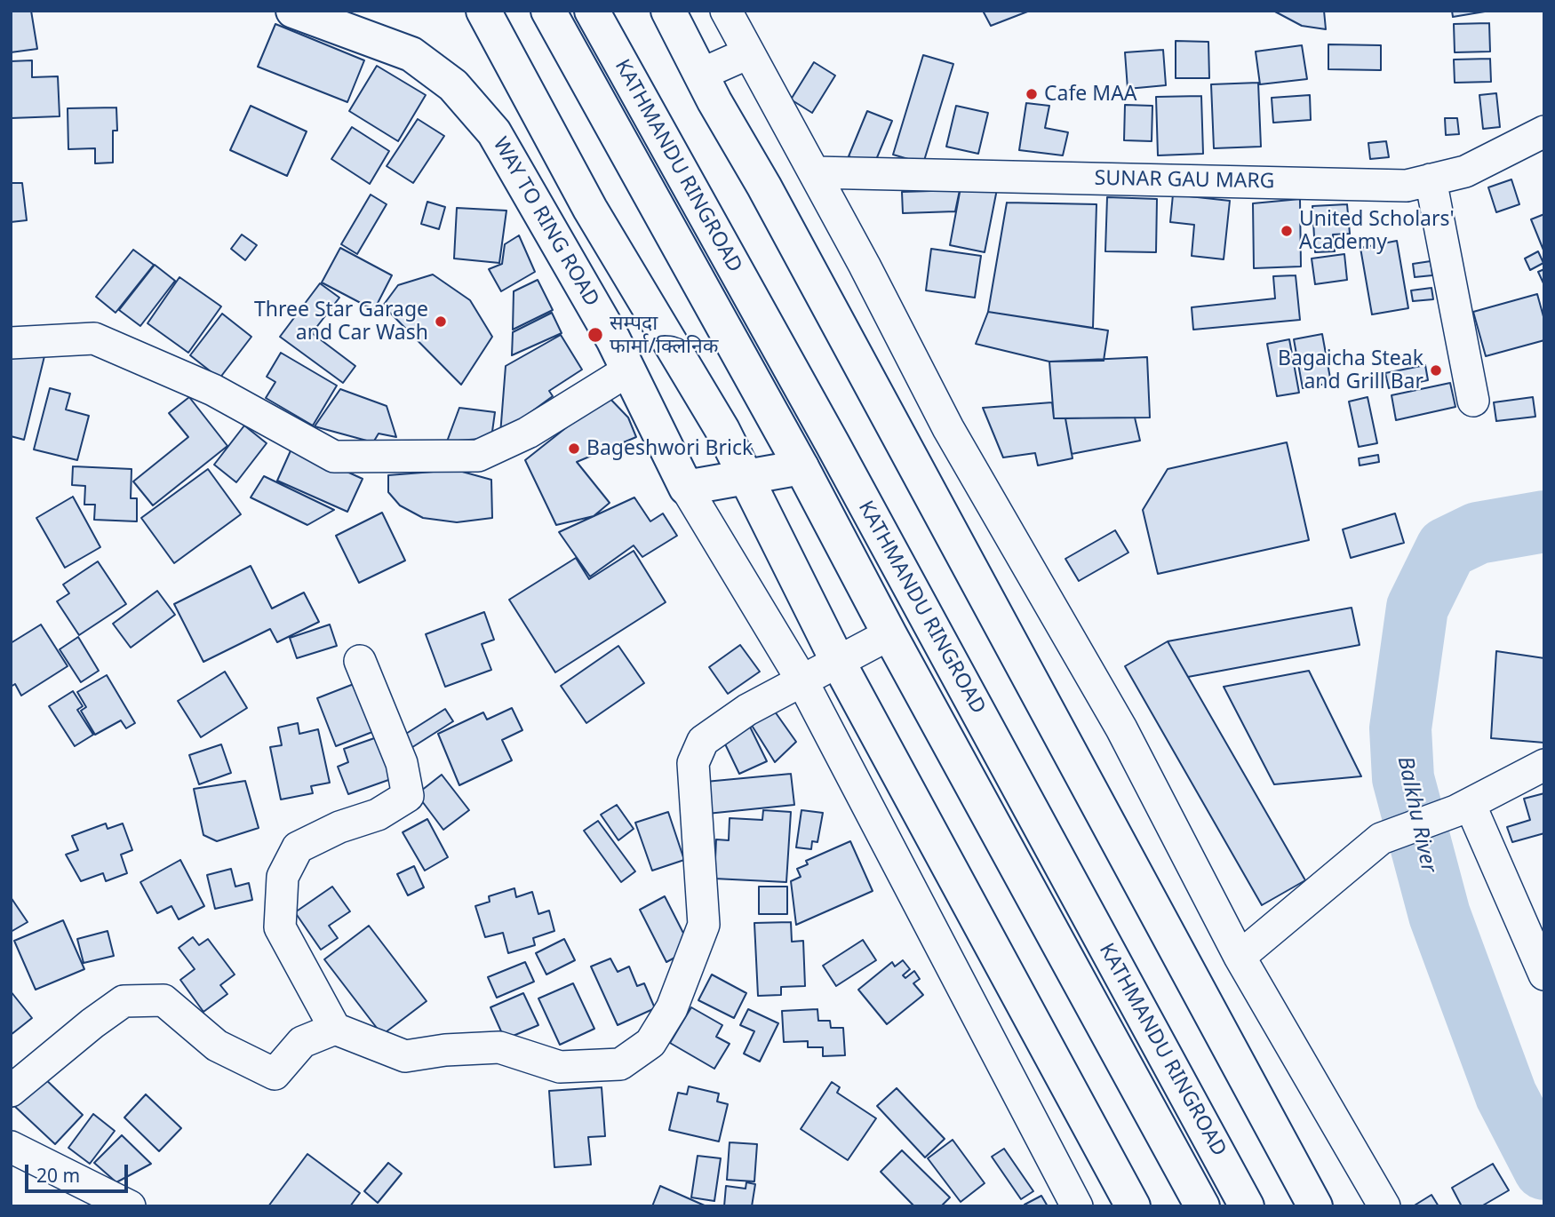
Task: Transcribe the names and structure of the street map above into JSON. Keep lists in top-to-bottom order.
{
  "streets": {
    "main road": ["KATHMANDU RINGROAD", "WAY TO RING ROAD"],
    "street": ["SUNAR GAU MARG"]
  },
  "water": ["Balkhu River"],
  "places": [
    "Cafe MAA",
    "United Scholars' Academy",
    "Three Star Garage and Car Wash",
    "सम्पदा फार्मा/क्लिनिक",
    "Bagaicha Steak and Grill Bar",
    "Bageshwori Brick"
  ],
  "scale_bar": "20 m"
}
